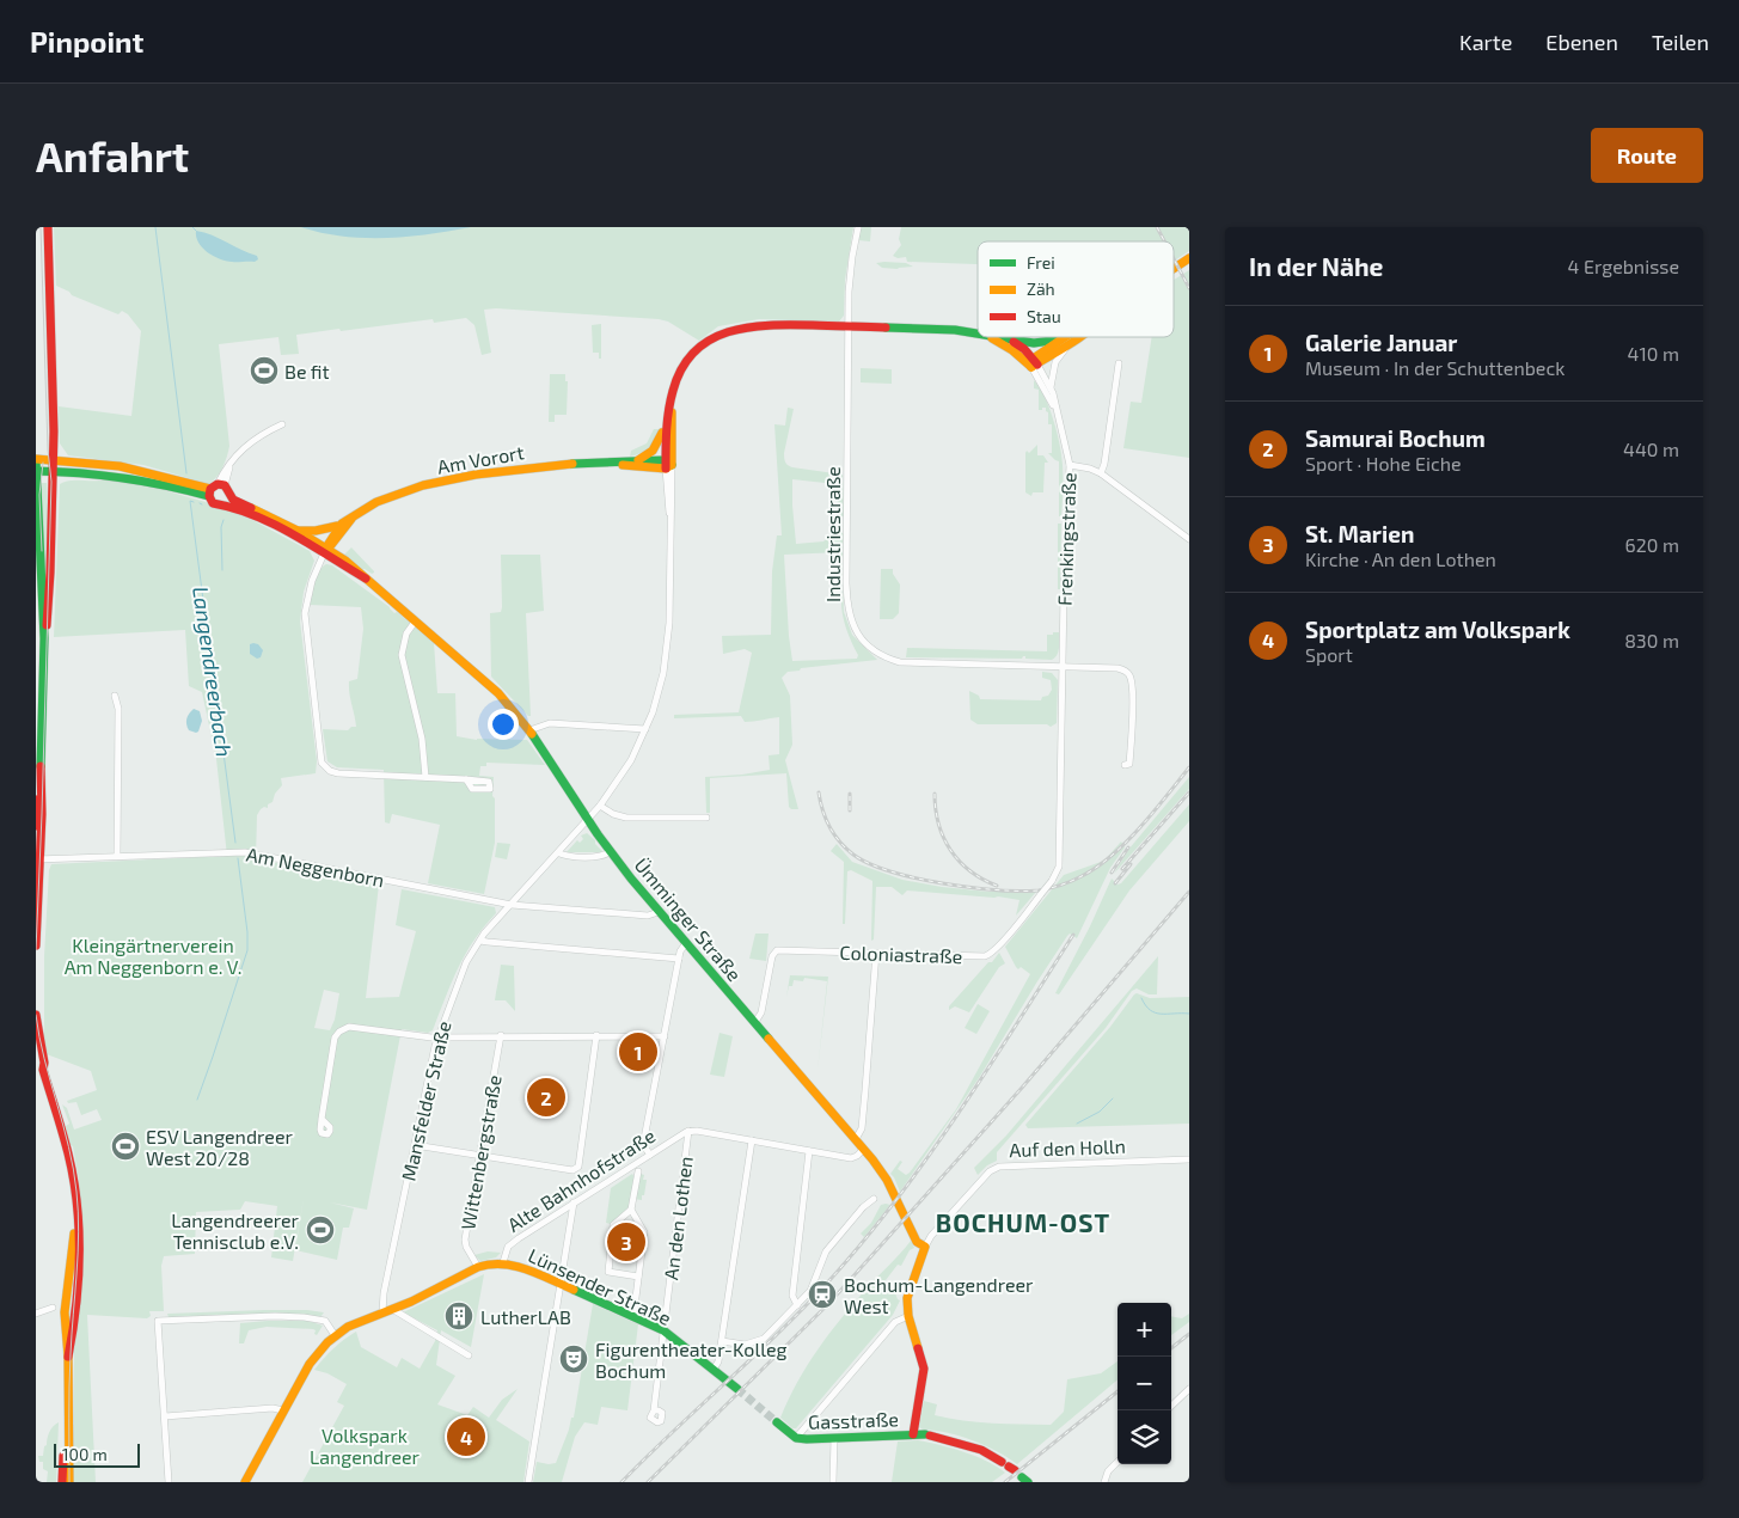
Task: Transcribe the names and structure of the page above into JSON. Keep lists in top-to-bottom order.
{
  "streets": {
    "street": [
      "Am Vorort",
      "Industriestraße",
      "Frenkingstraße",
      "Am Neggenborn",
      "Ümminger Straße",
      "Coloniastraße",
      "Mansfelder Straße",
      "Auf den Holln",
      "Wittenbergstraße",
      "Alte Bahnhofstraße",
      "An den Lothen",
      "Lünsender Straße",
      "Gasstraße"
    ]
  },
  "crossings": [
    ["Am Vorort", "Ümminger Straße"],
    ["Industriestraße", "Frenkingstraße"],
    ["Frenkingstraße", "Coloniastraße"],
    ["Am Neggenborn", "Ümminger Straße"],
    ["Am Neggenborn", "Mansfelder Straße"],
    ["Ümminger Straße", "Coloniastraße"],
    ["Ümminger Straße", "Mansfelder Straße"],
    ["Ümminger Straße", "Auf den Holln"],
    ["Auf den Holln", "Gasstraße"],
    ["Alte Bahnhofstraße", "An den Lothen"],
    ["Alte Bahnhofstraße", "Lünsender Straße"],
    ["An den Lothen", "Lünsender Straße"]
  ],
  "districts": ["BOCHUM-OST"],
  "water": ["Langendreerbach"],
  "parks": ["Kleingärtnerverein Am Neggenborn e. V.", "Volkspark Langendreer"],
  "places": {
    "sports": ["Be fit", "ESV Langendreer West 20/28", "Langendreerer Tennisclub e.V."],
    "station": ["Bochum-Langendreer West"],
    "building": ["LutherLAB"],
    "theatre": ["Figurentheater-Kolleg Bochum"]
  },
  "legend": ["Frei", "Zäh", "Stau"],
  "scale_bar": "100 m",
  "page": {
    "header": "Pinpoint",
    "nav": ["Karte", "Ebenen", "Teilen"],
    "buttons": "Route",
    "title": "Anfahrt",
    "heading": ["In der Nähe", "4 Ergebnisse"],
    "list": [
      {
        "mark": "1",
        "name": "Galerie Januar",
        "note": "Museum · In der Schuttenbeck",
        "value": "410 m"
      },
      {
        "mark": "2",
        "name": "Samurai Bochum",
        "note": "Sport · Hohe Eiche",
        "value": "440 m"
      },
      {
        "mark": "3",
        "name": "St. Marien",
        "note": "Kirche · An den Lothen",
        "value": "620 m"
      },
      {
        "mark": "4",
        "name": "Sportplatz am Volkspark",
        "note": "Sport",
        "value": "830 m"
      }
    ],
    "pins": [
      "1",
      "2",
      "3",
      "4"
    ],
    "map_buttons": ["+", "−"],
    "scale": "100 m"
  }
}
